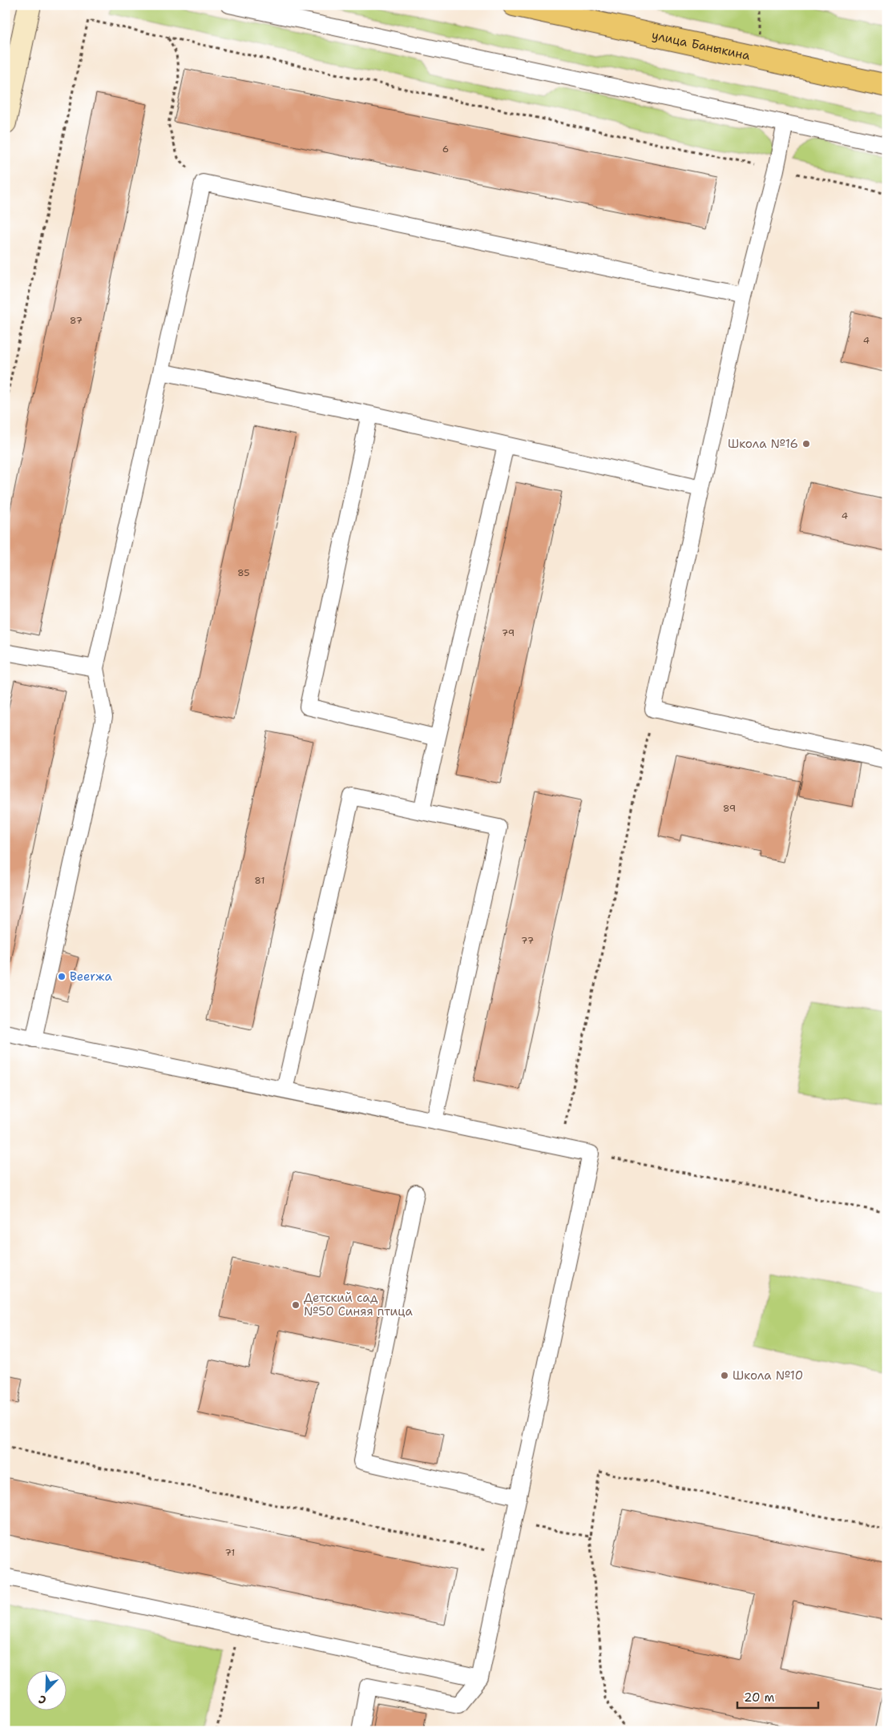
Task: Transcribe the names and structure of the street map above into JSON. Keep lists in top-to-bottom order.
{
  "streets": {
    "main road": ["улица Баныкина"]
  },
  "places": [
    "Школа №16",
    "Beerжа",
    "Детский сад №50 Синяя птица",
    "Школа №10"
  ],
  "house_numbers": [
    "6",
    "87",
    "4",
    "4",
    "85",
    "79",
    "89",
    "81",
    "77",
    "71"
  ],
  "scale_bar": "20 m",
  "north": "bottom left"
}
